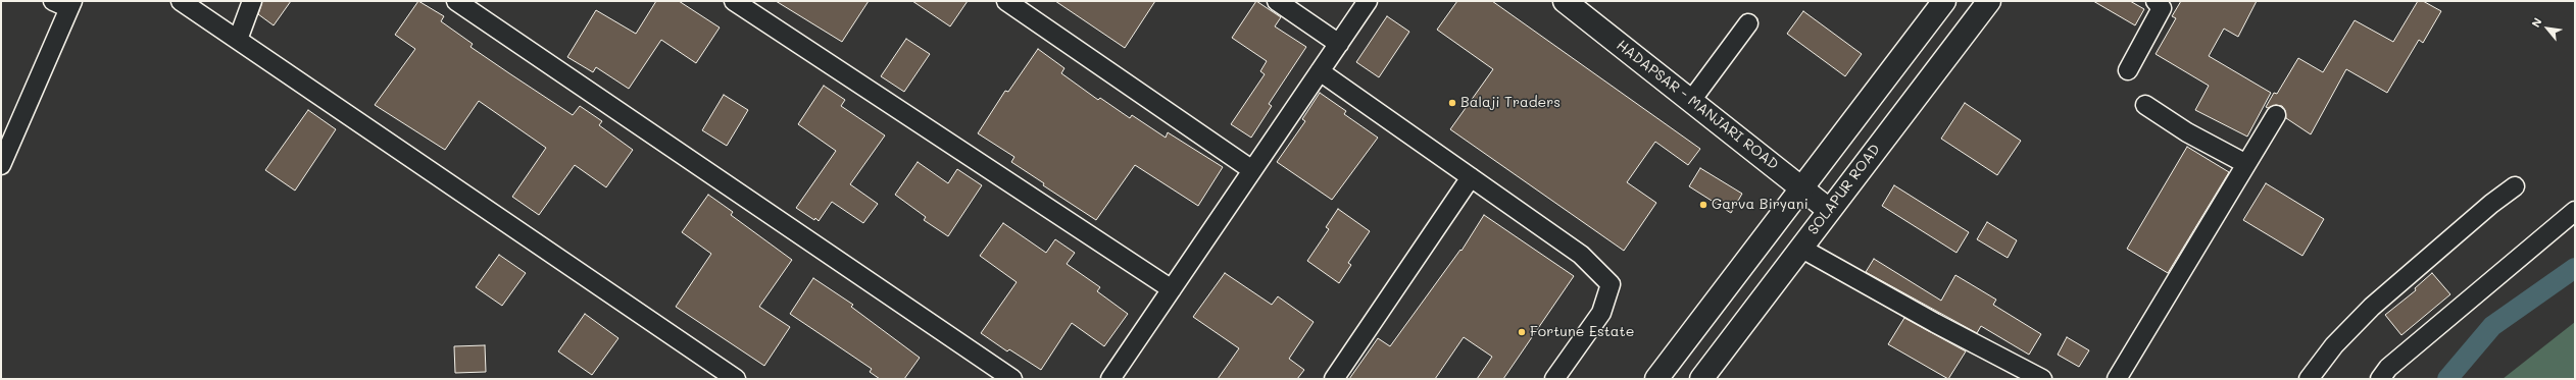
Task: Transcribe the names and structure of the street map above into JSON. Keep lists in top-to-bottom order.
{
  "streets": {
    "main road": ["HADAPSAR - MANJARI ROAD", "SOLAPUR ROAD"]
  },
  "crossings": [
    ["HADAPSAR - MANJARI ROAD", "SOLAPUR ROAD"]
  ],
  "places": ["Balaji Traders", "Garva Biryani", "Fortune Estate"],
  "north": "top left"
}
